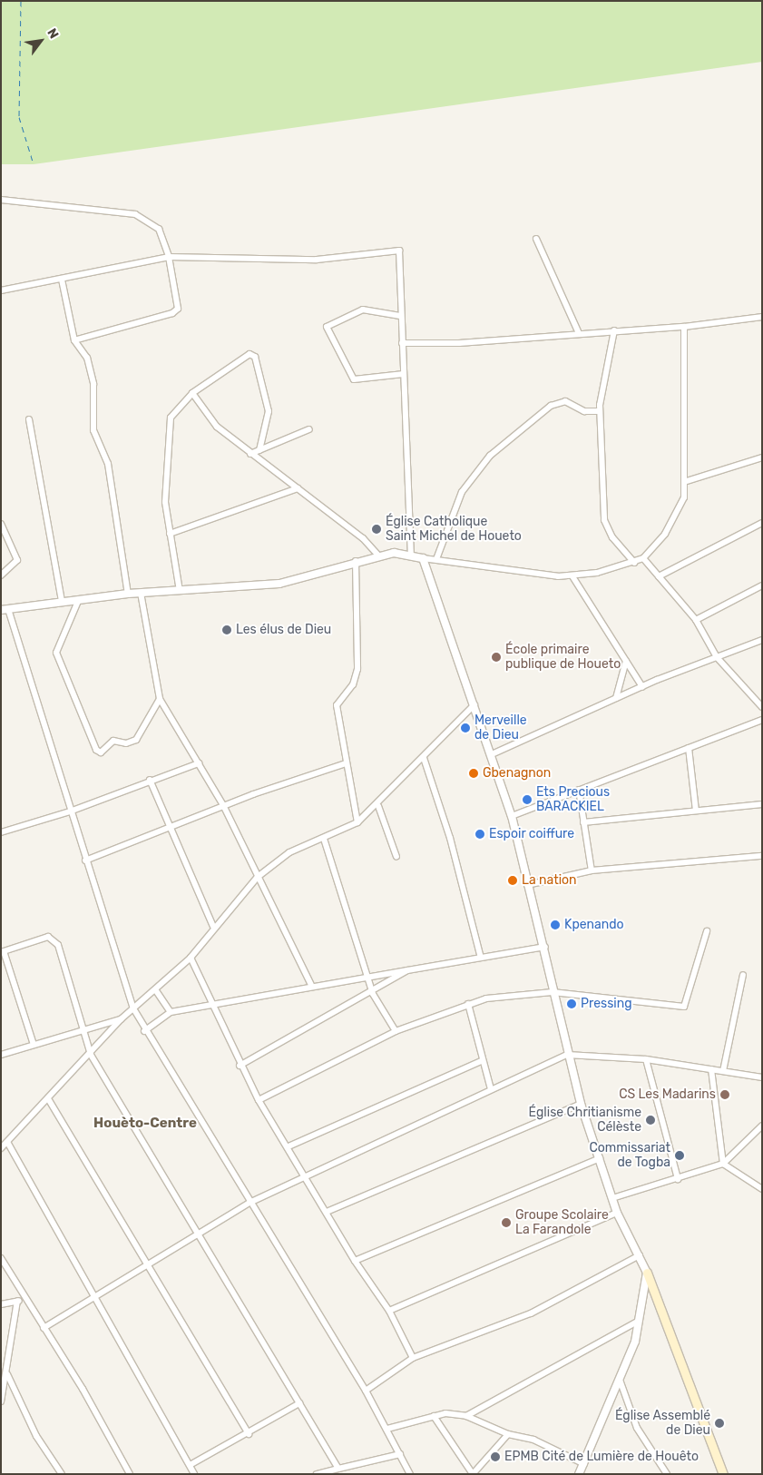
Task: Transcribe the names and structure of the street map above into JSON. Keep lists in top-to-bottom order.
{
  "districts": ["Houèto-Centre"],
  "places": [
    "Église Catholique Saint Michel de Houeto",
    "Les élus de Dieu",
    "École primaire publique de Houeto",
    "Merveille de Dieu",
    "Gbenagnon",
    "Ets Precious BARACKIEL",
    "Espoir coiffure",
    "La nation",
    "Kpenando",
    "Pressing",
    "CS Les Madarins",
    "Église Chritianisme Célèste",
    "Commissariat de Togba",
    "Groupe Scolaire La Farandole",
    "Église Assemblé de Dieu",
    "EPMB Cité de Lumière de Houêto"
  ],
  "north": "top right"
}
